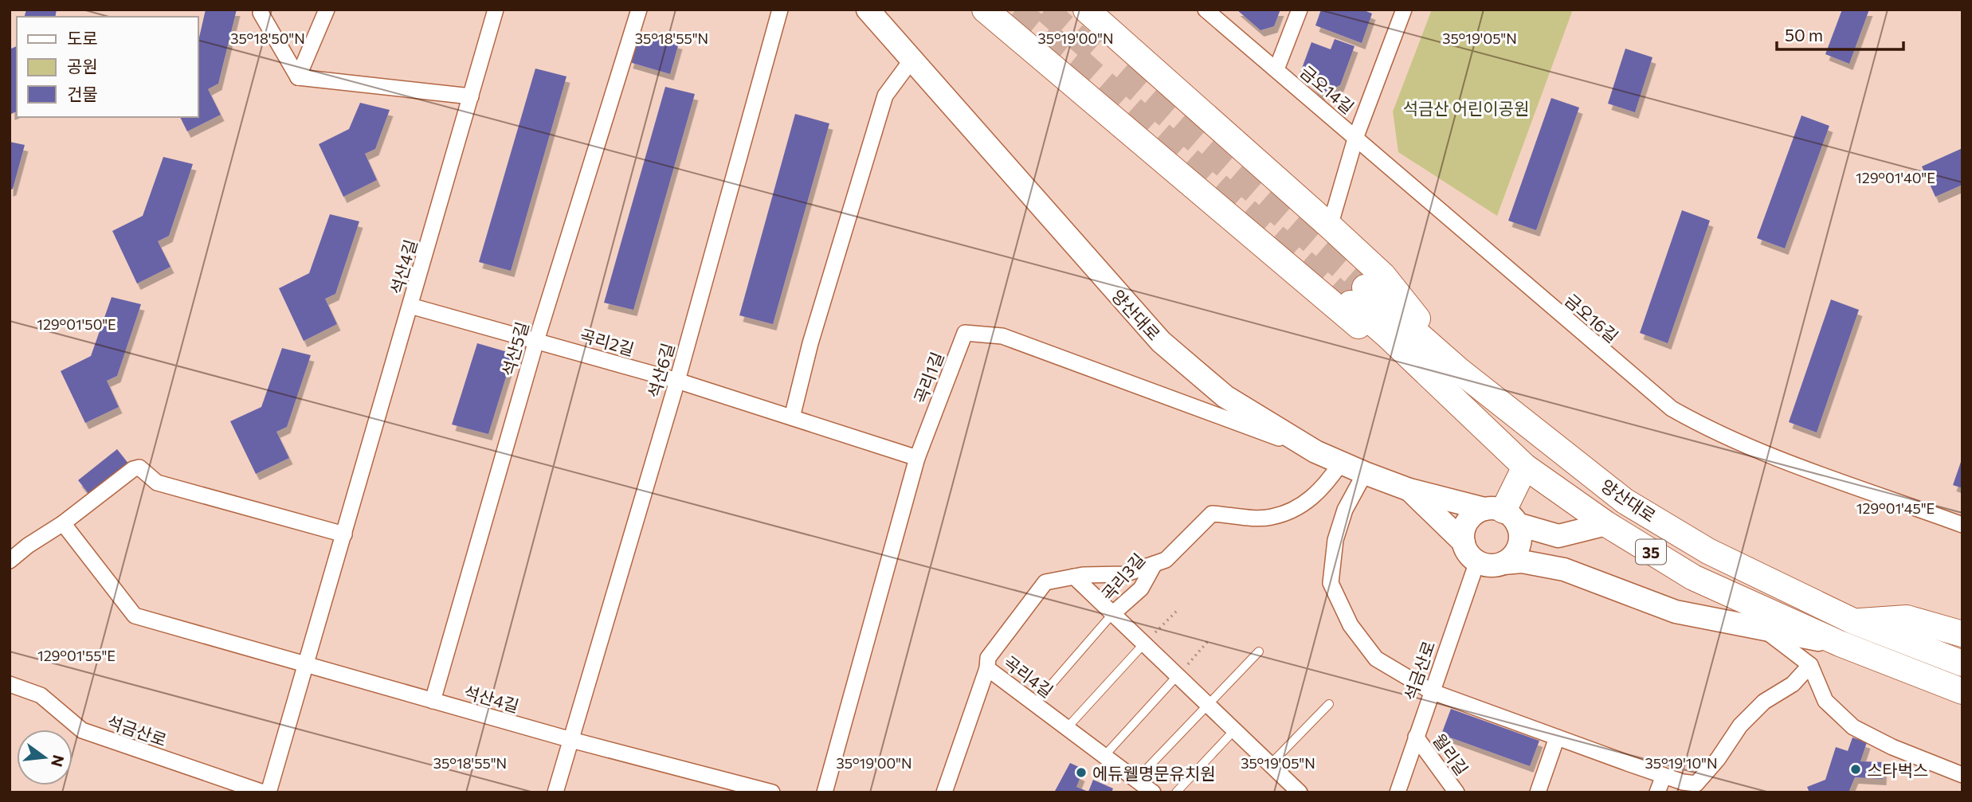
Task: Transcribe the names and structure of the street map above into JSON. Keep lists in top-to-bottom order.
{
  "streets": {
    "main road": ["양산대로", "35"],
    "street": [
      "금오14길",
      "석산4길",
      "금오16길",
      "곡리2길",
      "석산5길",
      "석산6길",
      "곡리1길",
      "곡리3길",
      "석금산로",
      "곡리4길",
      "월리길"
    ]
  },
  "crossings": [
    ["금오14길", "금오16길"],
    ["석산4길", "곡리2길"],
    ["석산4길", "석산5길"],
    ["석산4길", "석산6길"],
    ["양산대로", "곡리1길"],
    ["양산대로", "곡리3길"],
    ["양산대로", "석금산로"],
    ["곡리2길", "석산5길"],
    ["곡리2길", "석산6길"],
    ["곡리2길", "곡리1길"],
    ["석금산로", "월리길"]
  ],
  "parks": ["석금산 어린이공원"],
  "places": ["스타벅스", "에듀웰명문유치원"],
  "legend": ["도로", "공원", "건물"],
  "scale_bar": "50 m",
  "north": "right",
  "coordinates": [
    "35°18'50\"N",
    "35°18'55\"N",
    "35°19'00\"N",
    "35°19'05\"N",
    "129°01'40\"E",
    "129°01'50\"E",
    "129°01'45\"E",
    "129°01'55\"E",
    "35°19'10\"N"
  ]
}
